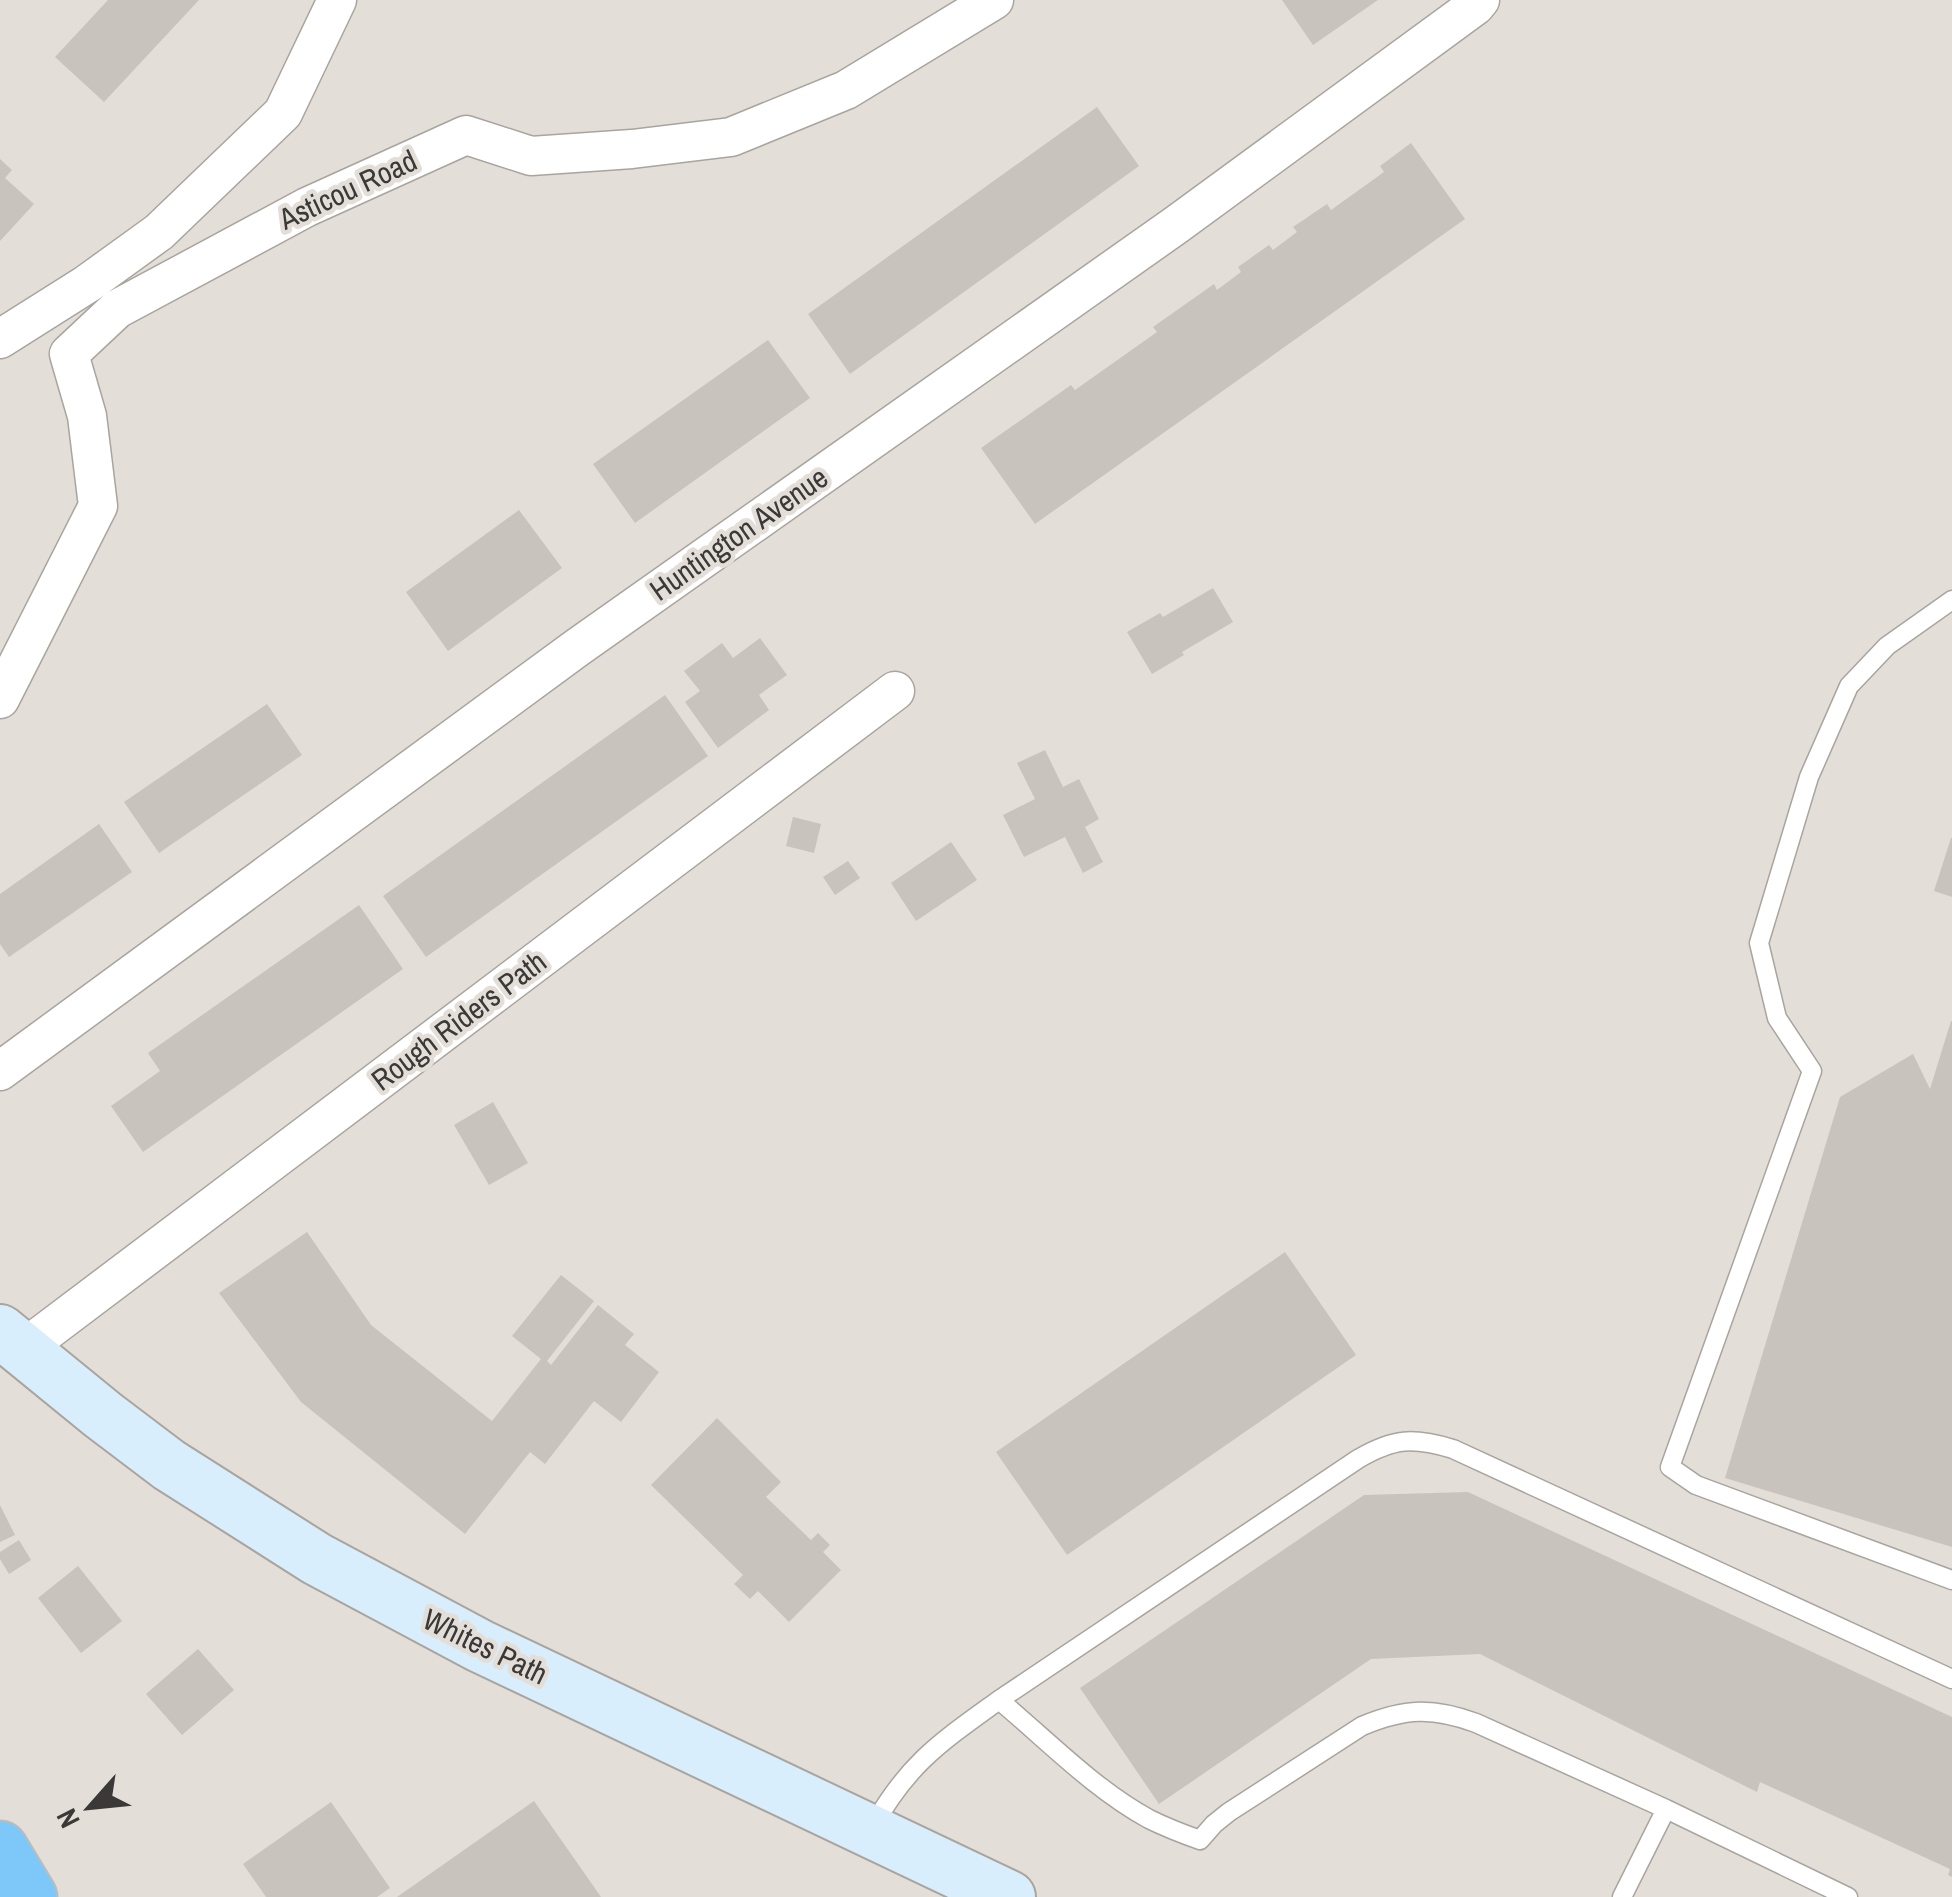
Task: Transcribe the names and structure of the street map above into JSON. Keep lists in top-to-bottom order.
{
  "streets": {
    "street": [
      "Asticou Road",
      "Huntington Avenue",
      "Rough Riders Path",
      "Whites Path"
    ]
  },
  "crossings": [
    ["Rough Riders Path", "Whites Path"]
  ],
  "north": "bottom left"
}
